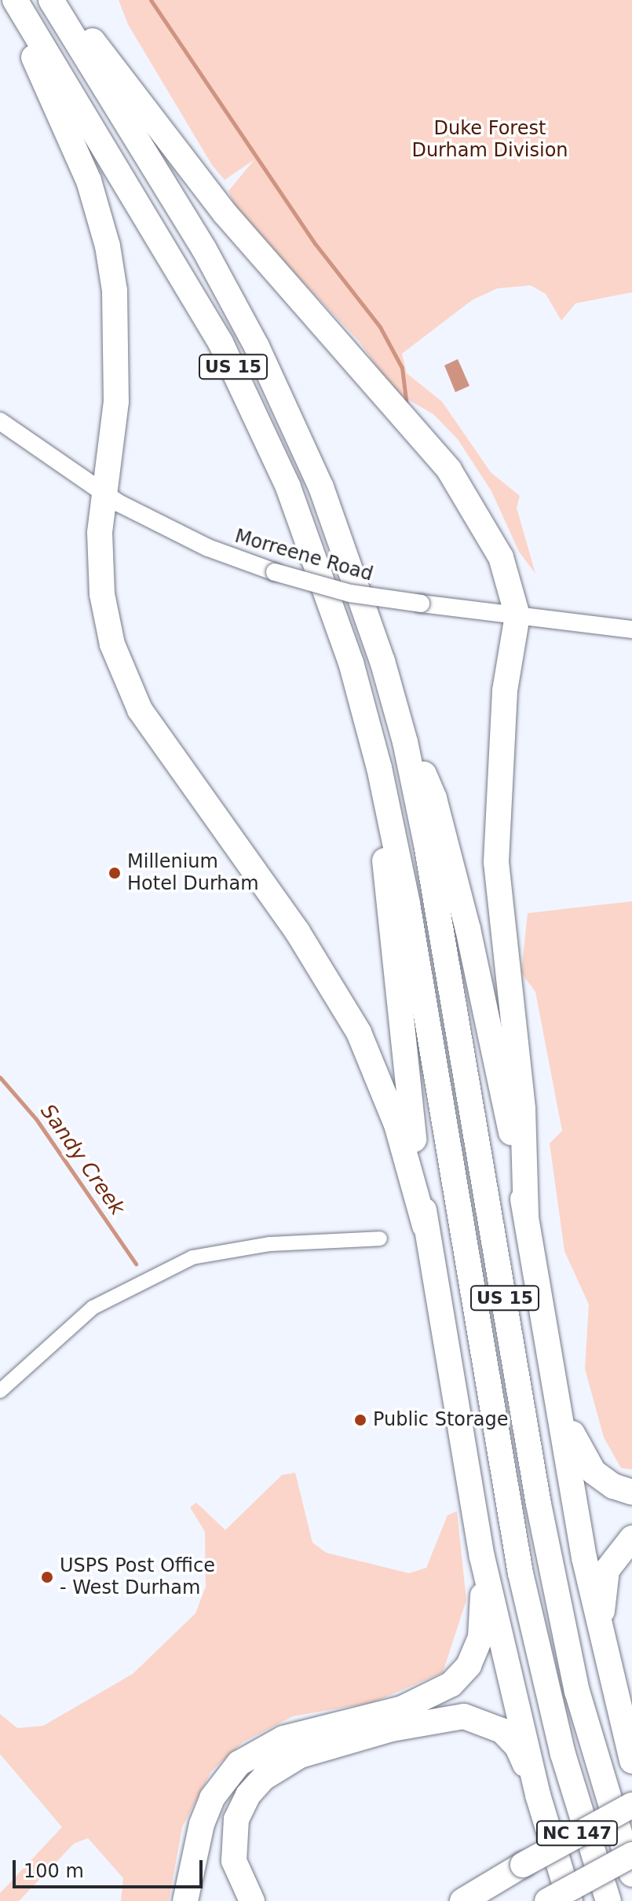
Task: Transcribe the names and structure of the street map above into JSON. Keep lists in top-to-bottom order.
{
  "streets": {
    "highway": ["US 15", "NC 147"],
    "street": ["Morreene Road"]
  },
  "water": ["Sandy Creek"],
  "parks": ["Duke Forest Durham Division"],
  "places": ["Millenium Hotel Durham", "Public Storage", "USPS Post Office - West Durham"],
  "scale_bar": "100 m"
}
